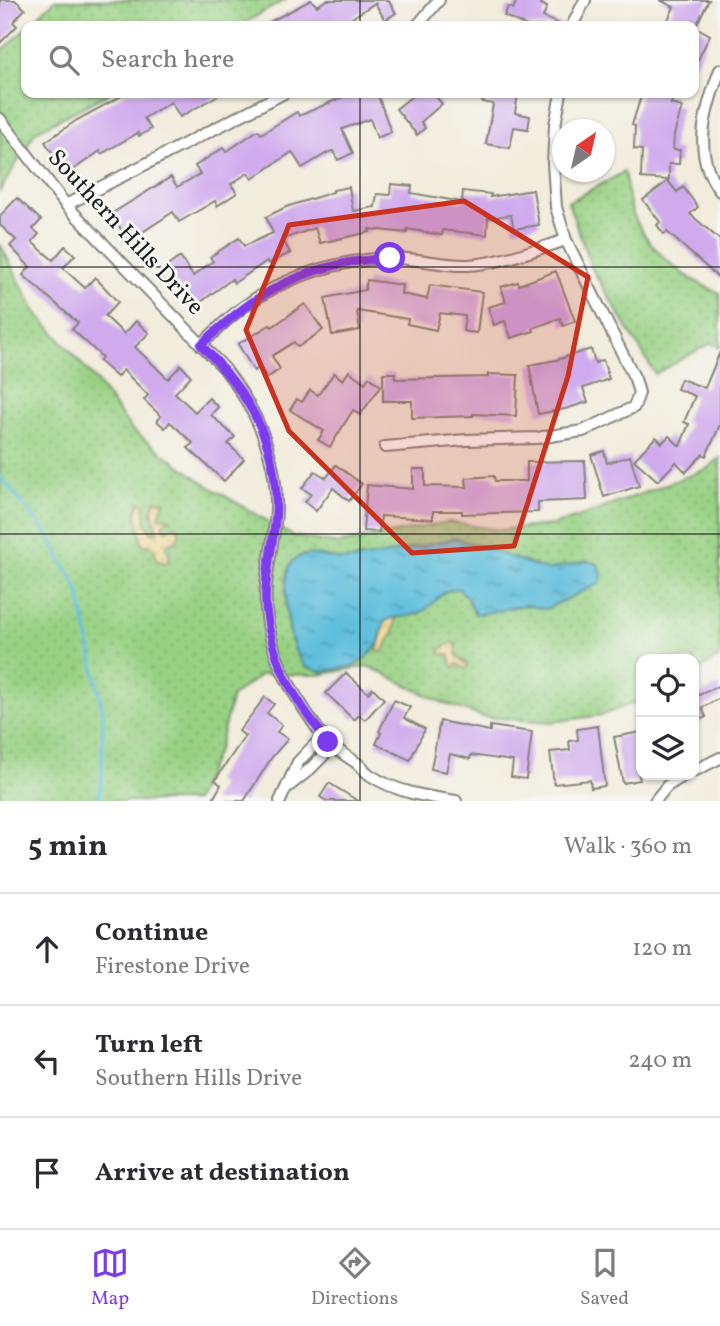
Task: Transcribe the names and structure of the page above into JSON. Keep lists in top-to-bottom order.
{
  "streets": {
    "street": ["Southern Hills Drive"]
  },
  "north": "top right",
  "page": {
    "search": "Search here",
    "heading": ["5 min", "Walk · 360 m"],
    "list": [
      ["Continue", "Firestone Drive", "120 m"],
      ["Turn left", "Southern Hills Drive", "240 m"],
      "Arrive at destination"
    ],
    "nav": ["Map", "Directions", "Saved"]
  }
}
